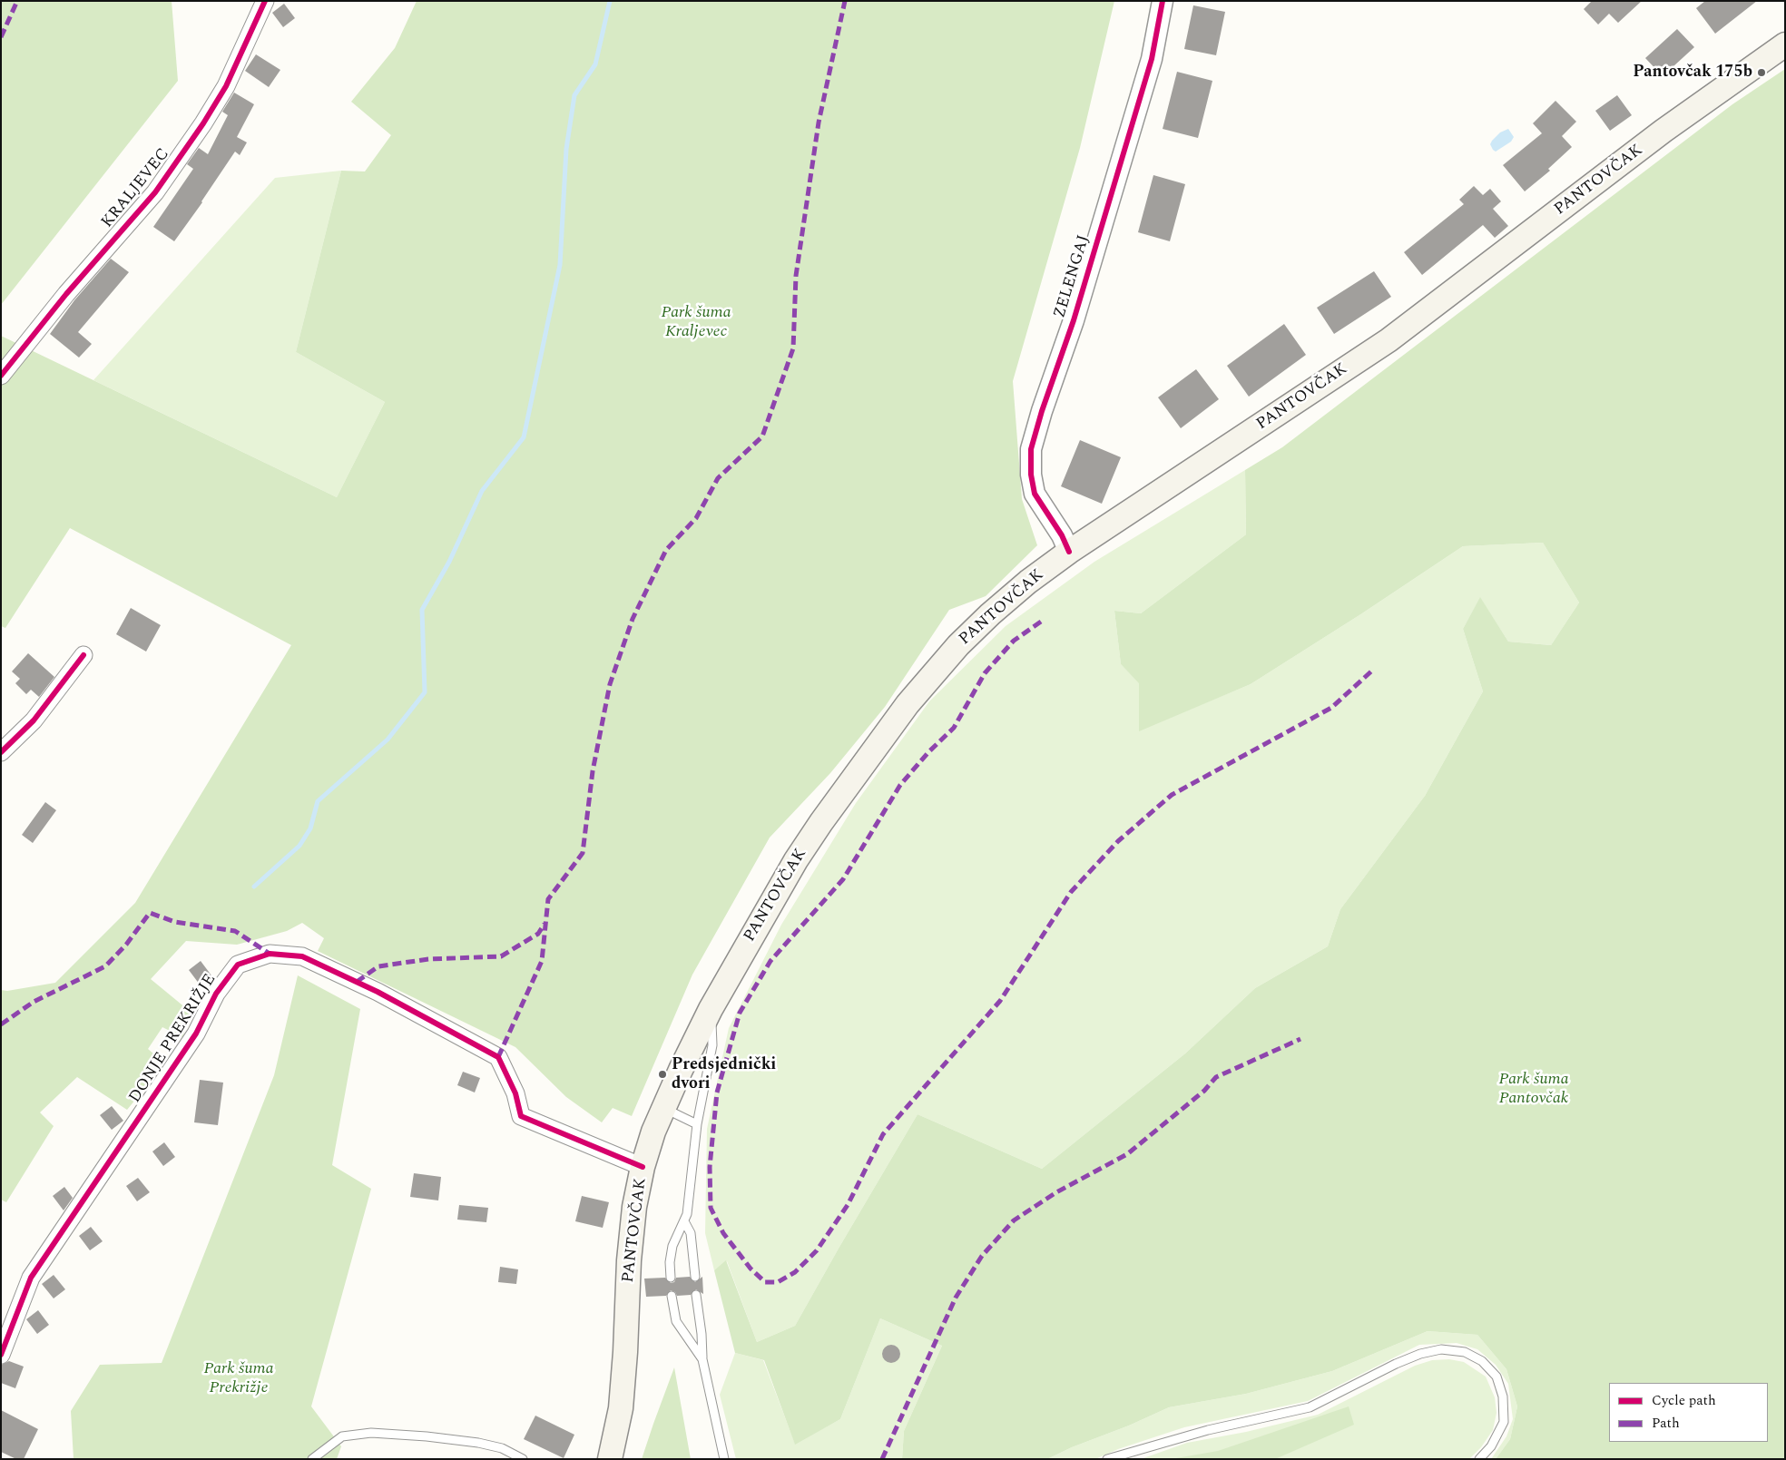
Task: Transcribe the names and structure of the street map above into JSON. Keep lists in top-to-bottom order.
{
  "streets": {
    "main road": ["PANTOVČAK"],
    "street": ["KRALJEVEC", "ZELENGAJ", "DONJE PREKRIŽJE"]
  },
  "crossings": [
    ["PANTOVČAK", "ZELENGAJ"],
    ["PANTOVČAK", "DONJE PREKRIŽJE"]
  ],
  "parks": ["Park šuma Kraljevec", "Park šuma Pantovčak", "Park šuma Prekrižje"],
  "places": ["Pantovčak 175b", "Predsjednički dvori"],
  "legend": ["Cycle path", "Path"]
}
